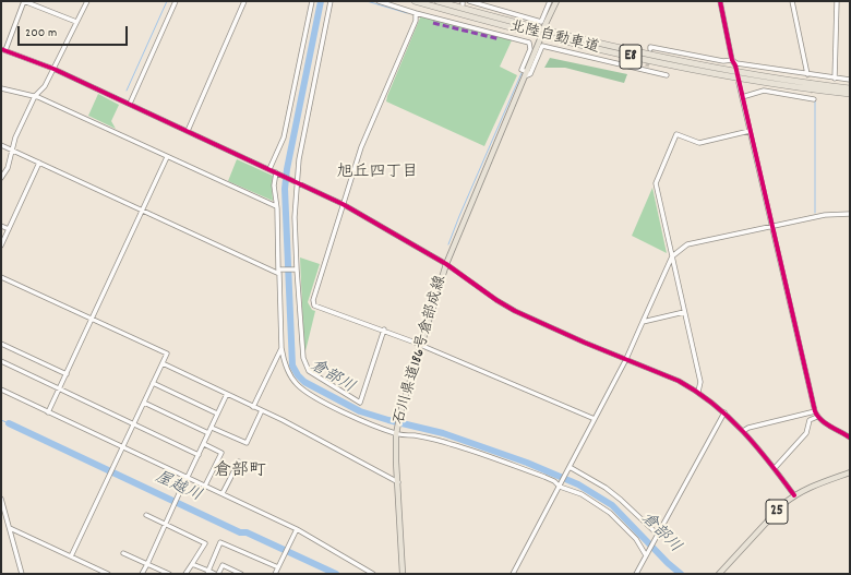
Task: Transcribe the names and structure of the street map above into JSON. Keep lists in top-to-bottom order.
{
  "streets": {
    "highway": ["北陸自動車道", "E8"],
    "main road": ["石川県道186号倉部成線", "25"]
  },
  "districts": ["旭丘四丁目", "倉部町"],
  "water": ["倉部川", "屋越川"],
  "scale_bar": "200 m"
}
